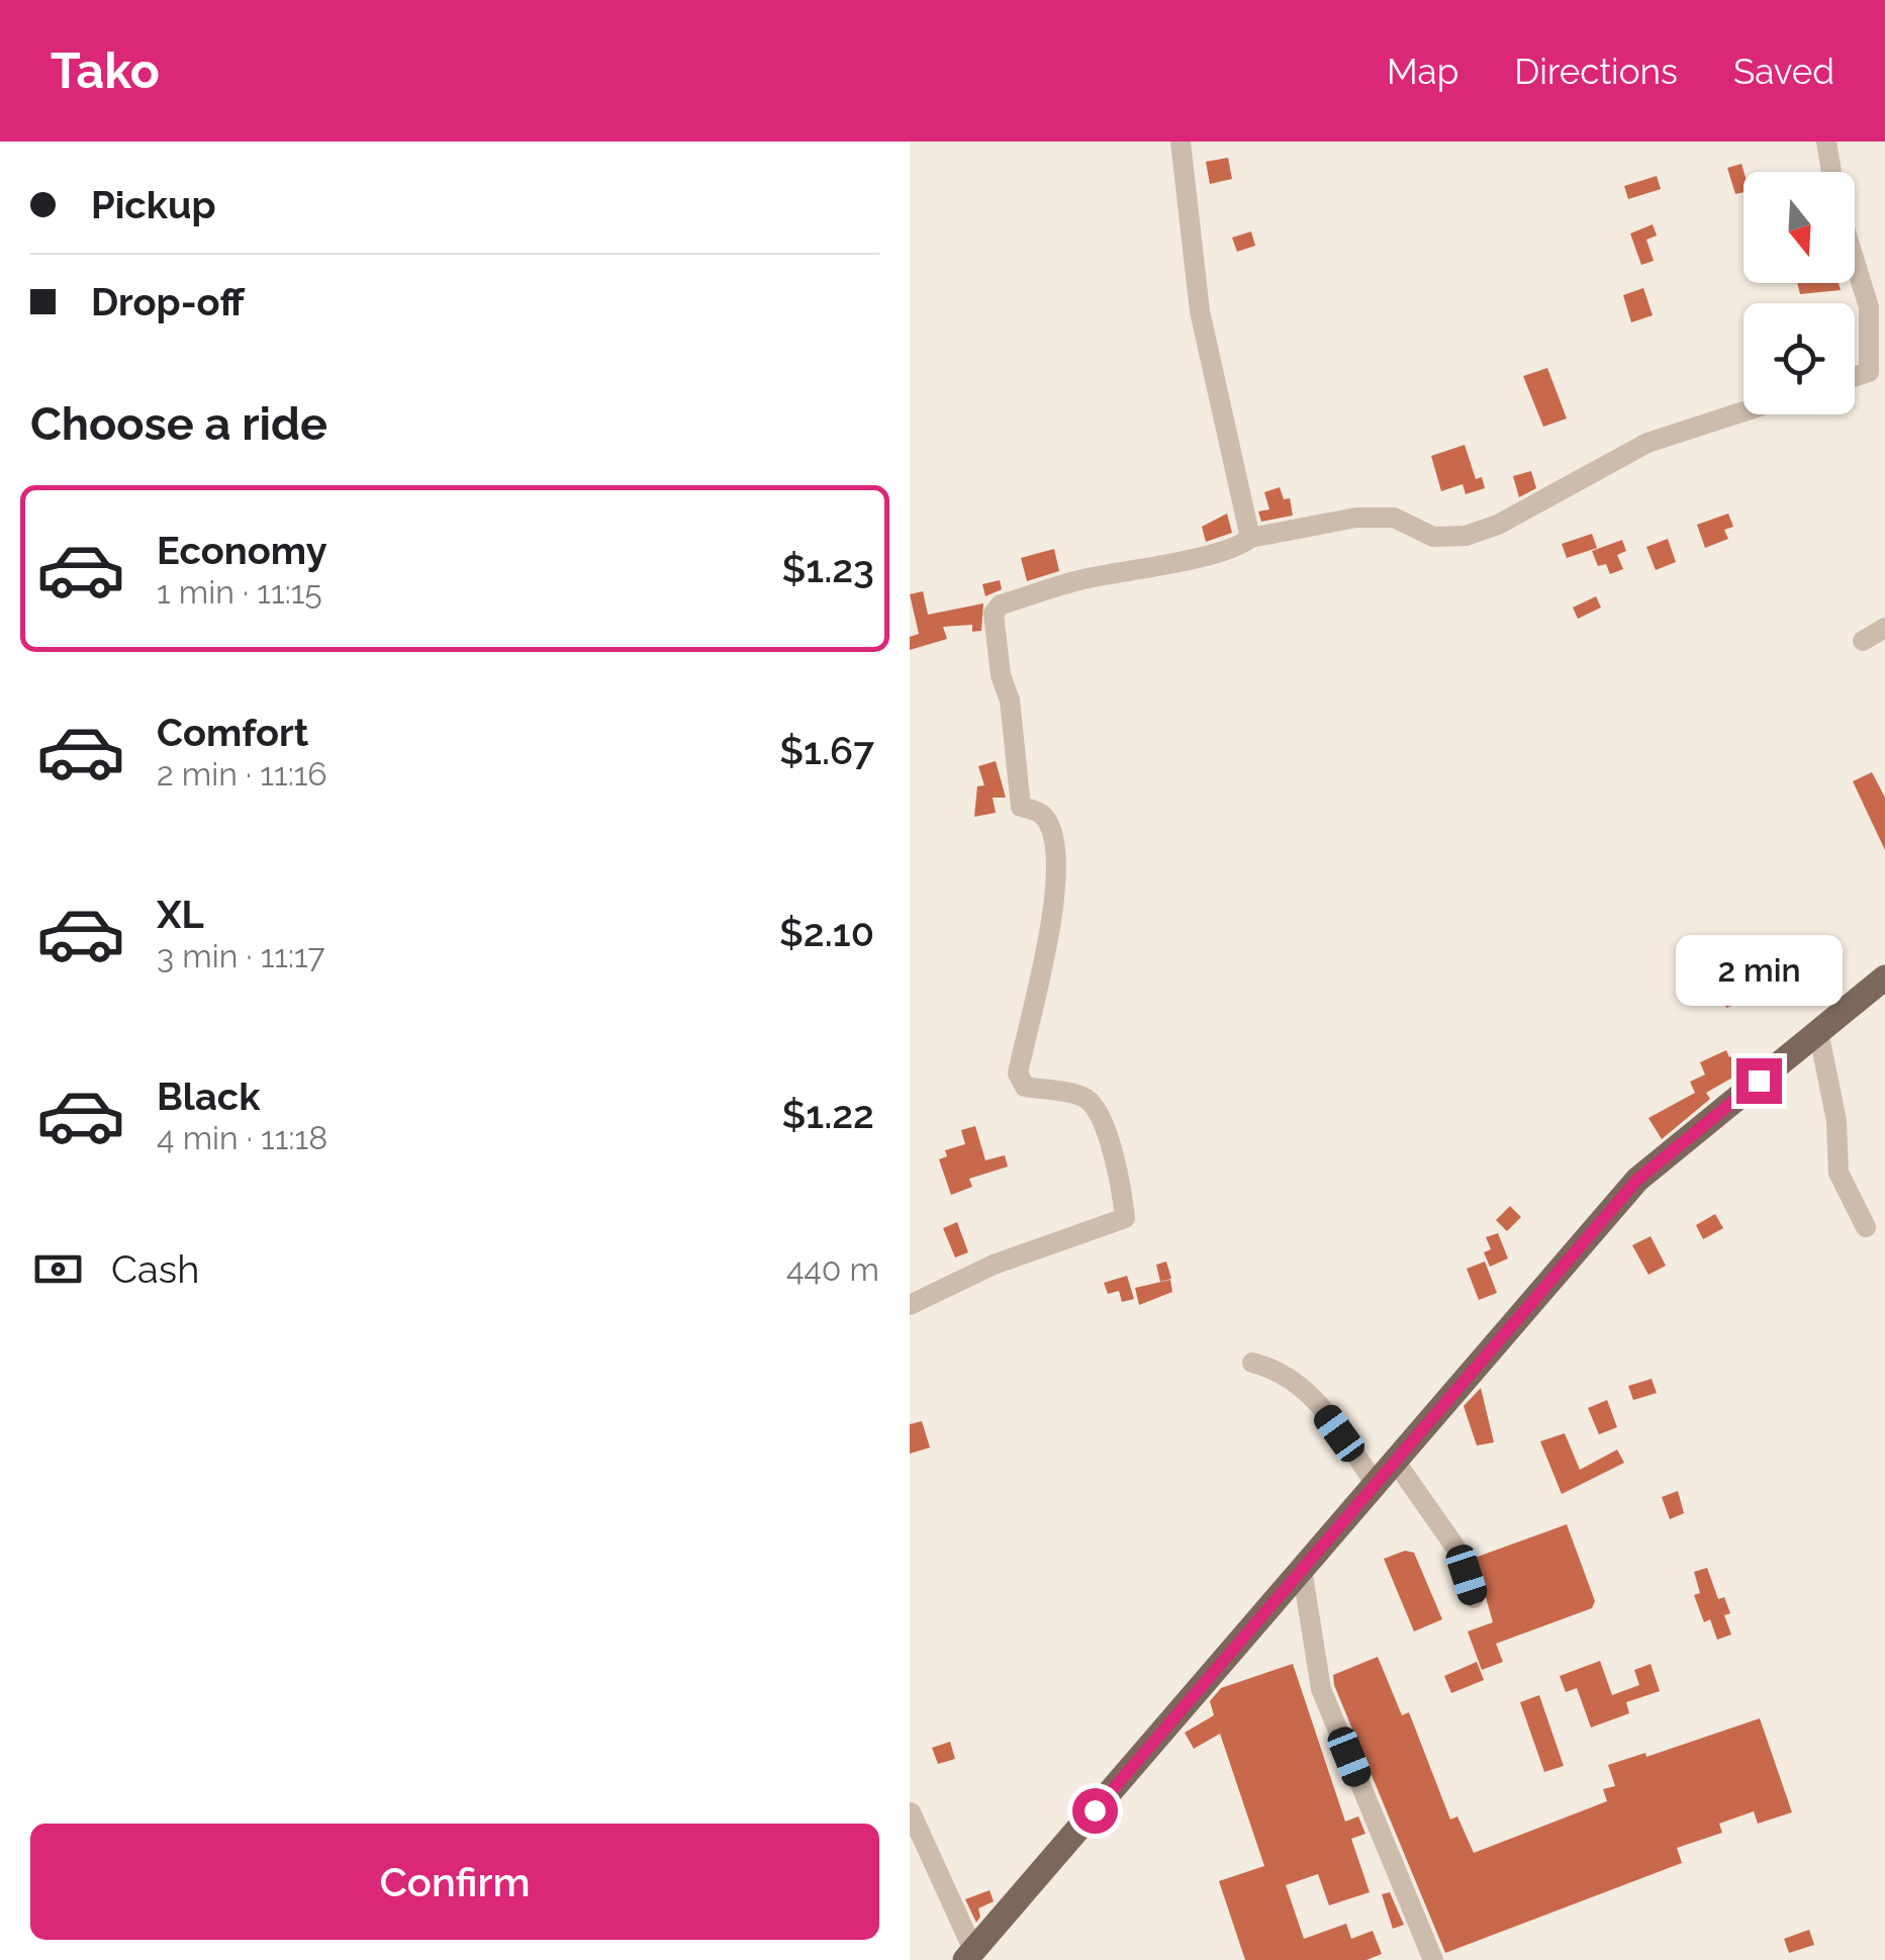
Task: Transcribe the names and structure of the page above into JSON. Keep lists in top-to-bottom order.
{
  "north": "bottom",
  "page": {
    "header": "Tako",
    "nav": ["Map", "Directions", "Saved"],
    "banner": ["Pickup", "Drop-off"],
    "heading": "Choose a ride",
    "list": [
      {
        "name": "Economy",
        "note": "1 min · 11:15",
        "value": "$1.23"
      },
      {
        "name": "Comfort",
        "note": "2 min · 11:16",
        "value": "$1.67"
      },
      {
        "name": "XL",
        "note": "3 min · 11:17",
        "value": "$2.10"
      },
      {
        "name": "Black",
        "note": "4 min · 11:18",
        "value": "$1.22"
      }
    ],
    "bubble": "2 min",
    "pay": ["Cash", "440 m"],
    "buttons": "Confirm"
  }
}
